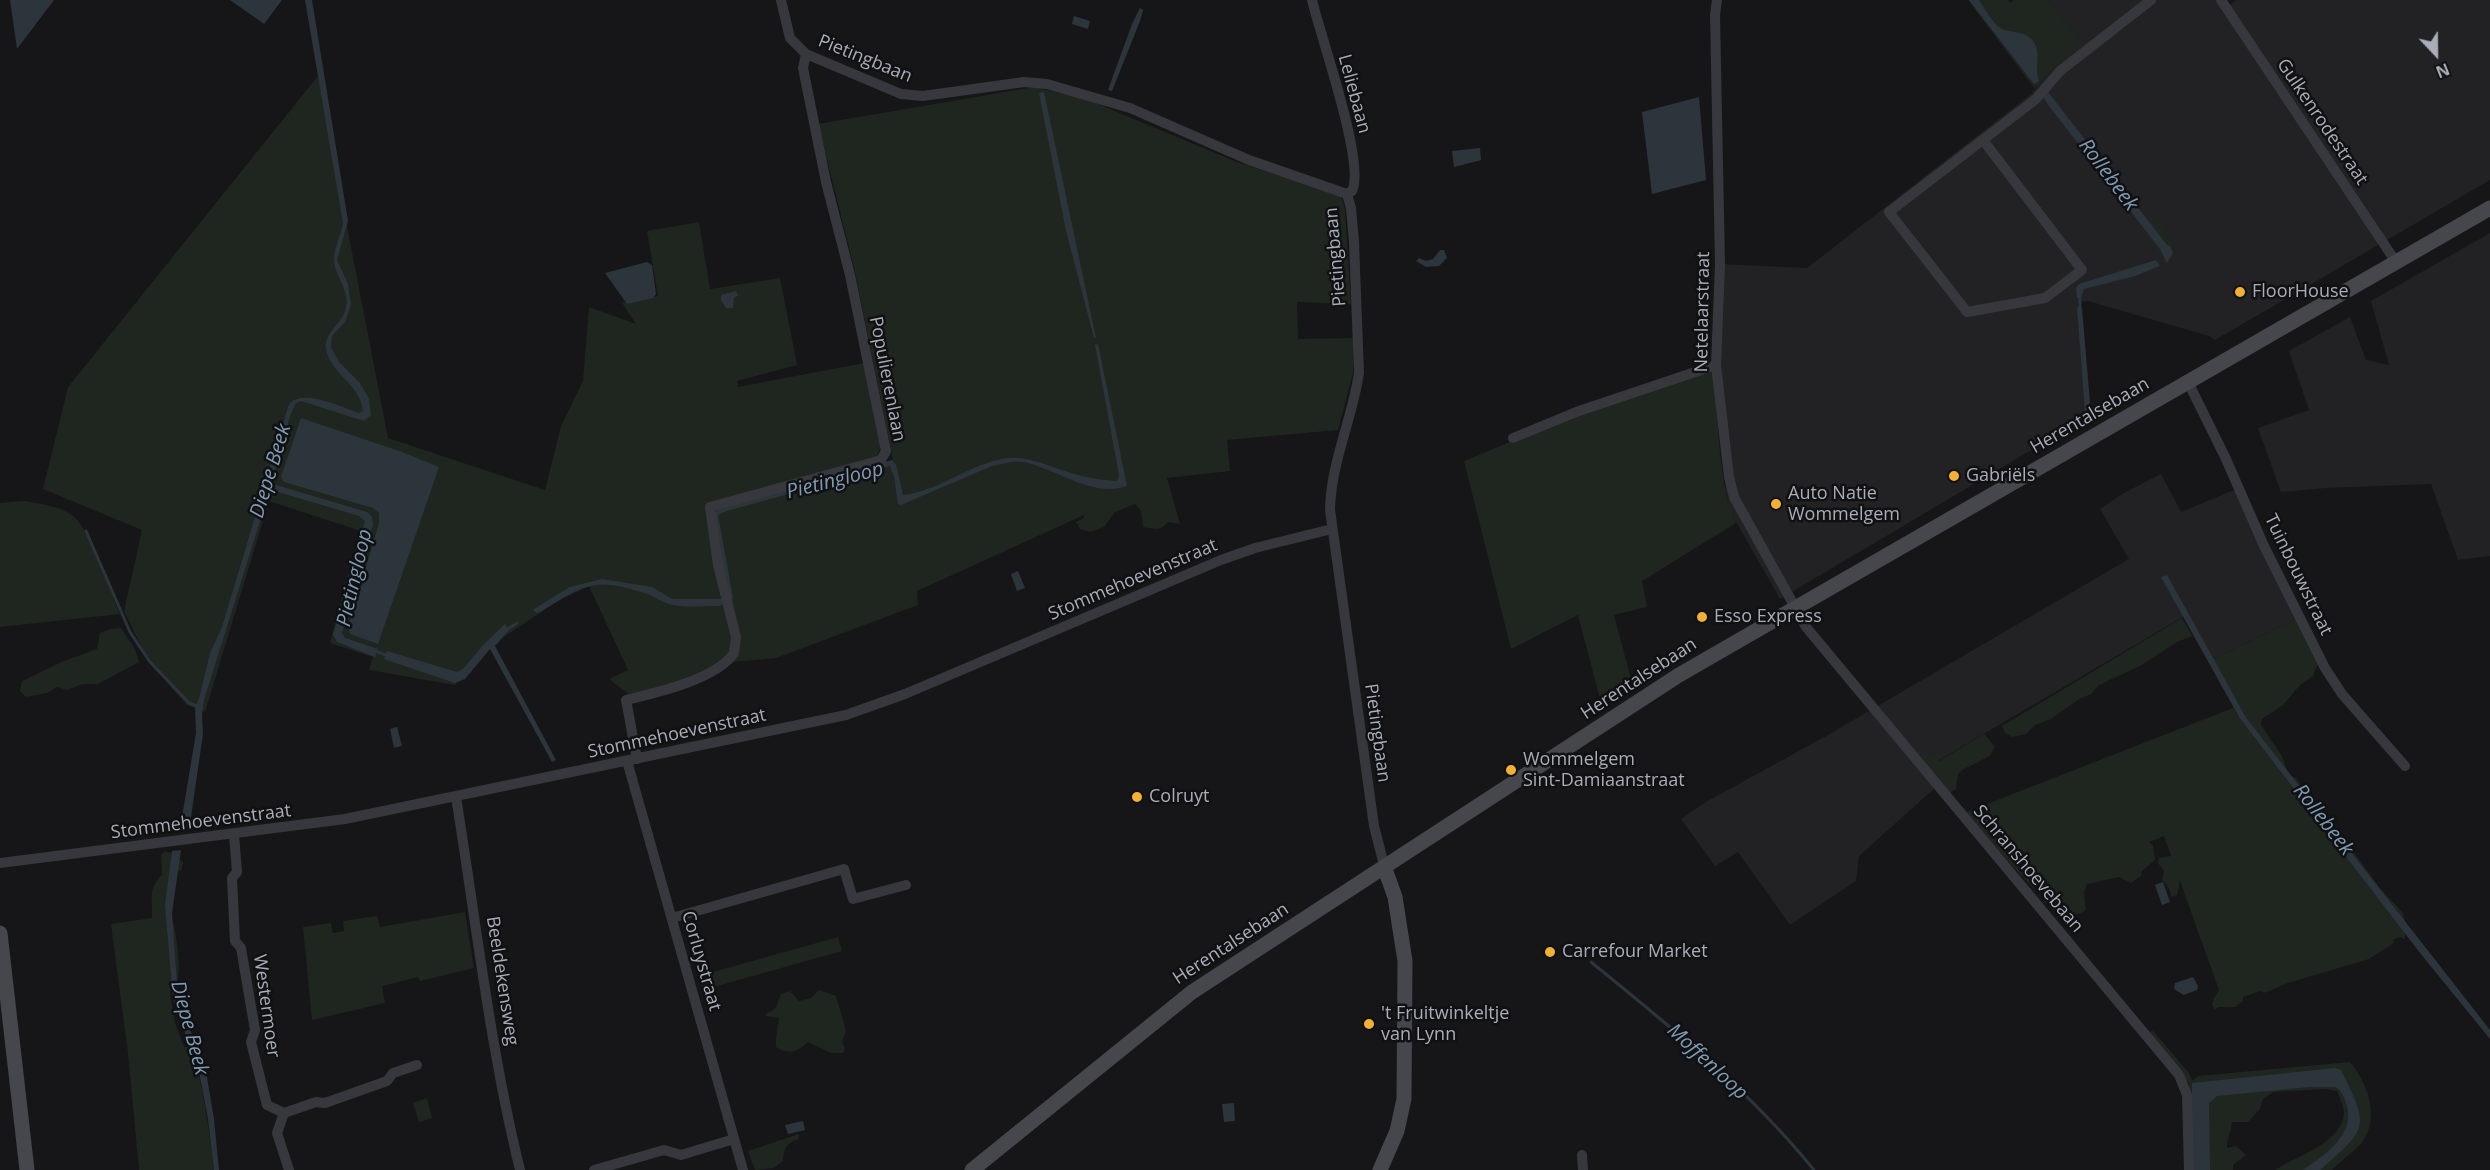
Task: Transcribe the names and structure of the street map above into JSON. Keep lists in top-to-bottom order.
{
  "streets": {
    "main road": ["Herentalsebaan"],
    "street": [
      "Pietingbaan",
      "Leliebaan",
      "Gulkenrodestraat",
      "Netelaarstraat",
      "Populierenlaan",
      "Tuinbouwstraat",
      "Stommehoevenstraat",
      "Schranshoevebaan",
      "Corluystraat",
      "Beeldekensweg",
      "Westermoer"
    ]
  },
  "crossings": [
    ["Pietingbaan", "Leliebaan"],
    ["Pietingbaan", "Populierenlaan"],
    ["Pietingbaan", "Herentalsebaan"],
    ["Pietingbaan", "Stommehoevenstraat"],
    ["Gulkenrodestraat", "Herentalsebaan"],
    ["Netelaarstraat", "Herentalsebaan"],
    ["Netelaarstraat", "Schranshoevebaan"],
    ["Populierenlaan", "Stommehoevenstraat"],
    ["Populierenlaan", "Corluystraat"],
    ["Herentalsebaan", "Tuinbouwstraat"],
    ["Herentalsebaan", "Schranshoevebaan"],
    ["Stommehoevenstraat", "Corluystraat"],
    ["Stommehoevenstraat", "Beeldekensweg"],
    ["Stommehoevenstraat", "Westermoer"]
  ],
  "water": [
    "Rollebeek",
    "Diepe Beek",
    "Pietingloop",
    "Moffenloop"
  ],
  "places": [
    "FloorHouse",
    "Gabriëls",
    "Auto Natie Wommelgem",
    "Esso Express",
    "Wommelgem Sint-Damiaanstraat",
    "Colruyt",
    "Carrefour Market",
    "'t Fruitwinkeltje van Lynn"
  ],
  "north": "bottom"
}
